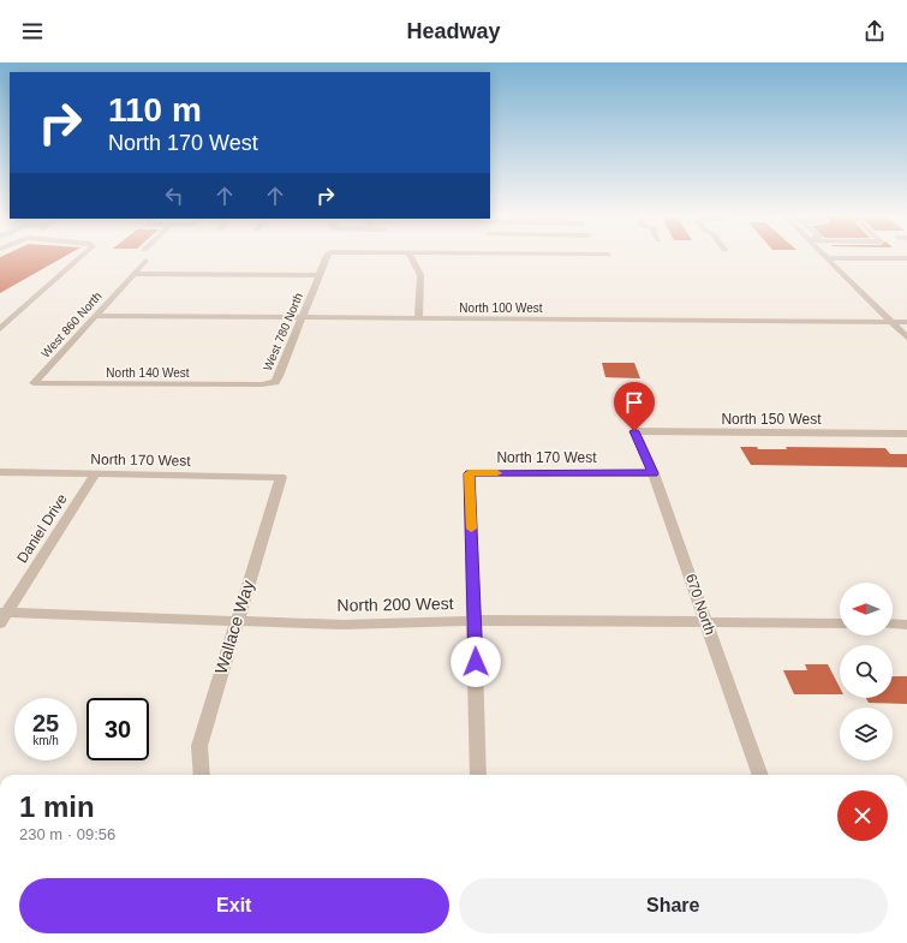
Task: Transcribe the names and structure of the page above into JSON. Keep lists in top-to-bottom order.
{
  "streets": {
    "street": [
      "North 100 West",
      "West 860 North",
      "West 780 North",
      "North 140 West",
      "North 150 West",
      "North 170 West",
      "Daniel Drive",
      "North 200 West",
      "670 North",
      "Wallace Way"
    ]
  },
  "crossings": [
    ["North 100 West", "West 860 North"],
    ["North 100 West", "West 780 North"],
    ["West 860 North", "North 140 West"],
    ["West 780 North", "North 140 West"],
    ["North 150 West", "670 North"],
    ["North 170 West", "Daniel Drive"],
    ["North 170 West", "North 200 West"],
    ["North 170 West", "670 North"],
    ["North 170 West", "Wallace Way"],
    ["Daniel Drive", "North 200 West"],
    ["North 200 West", "670 North"],
    ["North 200 West", "Wallace Way"]
  ],
  "north": "left",
  "page": {
    "header": "Headway",
    "turn": ["110 m", "North 170 West"],
    "speed": "25 km/h",
    "limit": "30",
    "heading": ["1 min", "230 m · 09:56"],
    "buttons": ["Exit", "Share"]
  }
}
